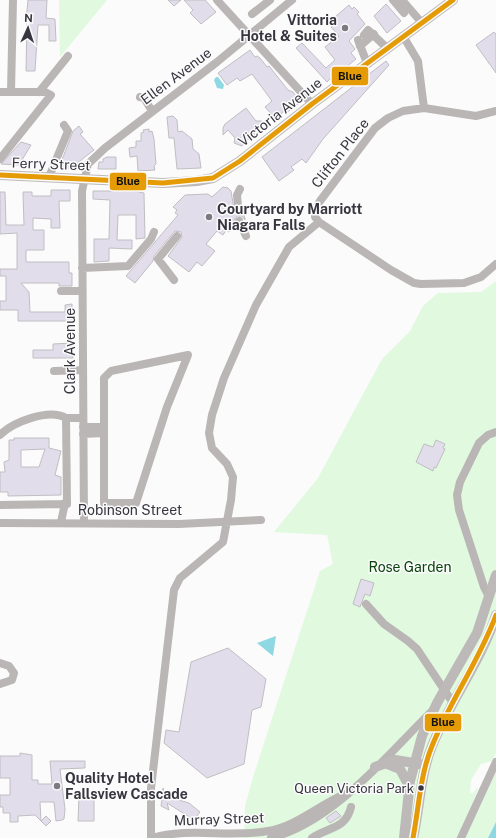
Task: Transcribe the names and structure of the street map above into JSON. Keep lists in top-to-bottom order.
{
  "streets": {
    "main road": ["Victoria Avenue", "Ferry Street"],
    "street": [
      "Ellen Avenue",
      "Clifton Place",
      "Clark Avenue",
      "Robinson Street",
      "Murray Street"
    ]
  },
  "crossings": [
    ["Ellen Avenue", "Ferry Street"],
    ["Ellen Avenue", "Clark Avenue"],
    ["Victoria Avenue", "Ferry Street"],
    ["Ferry Street", "Clark Avenue"],
    ["Clark Avenue", "Robinson Street"]
  ],
  "parks": ["Rose Garden"],
  "places": [
    "Vittoria Hotel & Suites",
    "Courtyard by Marriott Niagara Falls",
    "Quality Hotel Fallsview Cascade",
    "Queen Victoria Park"
  ],
  "lines": ["transit line Blue"],
  "north": "top"
}
